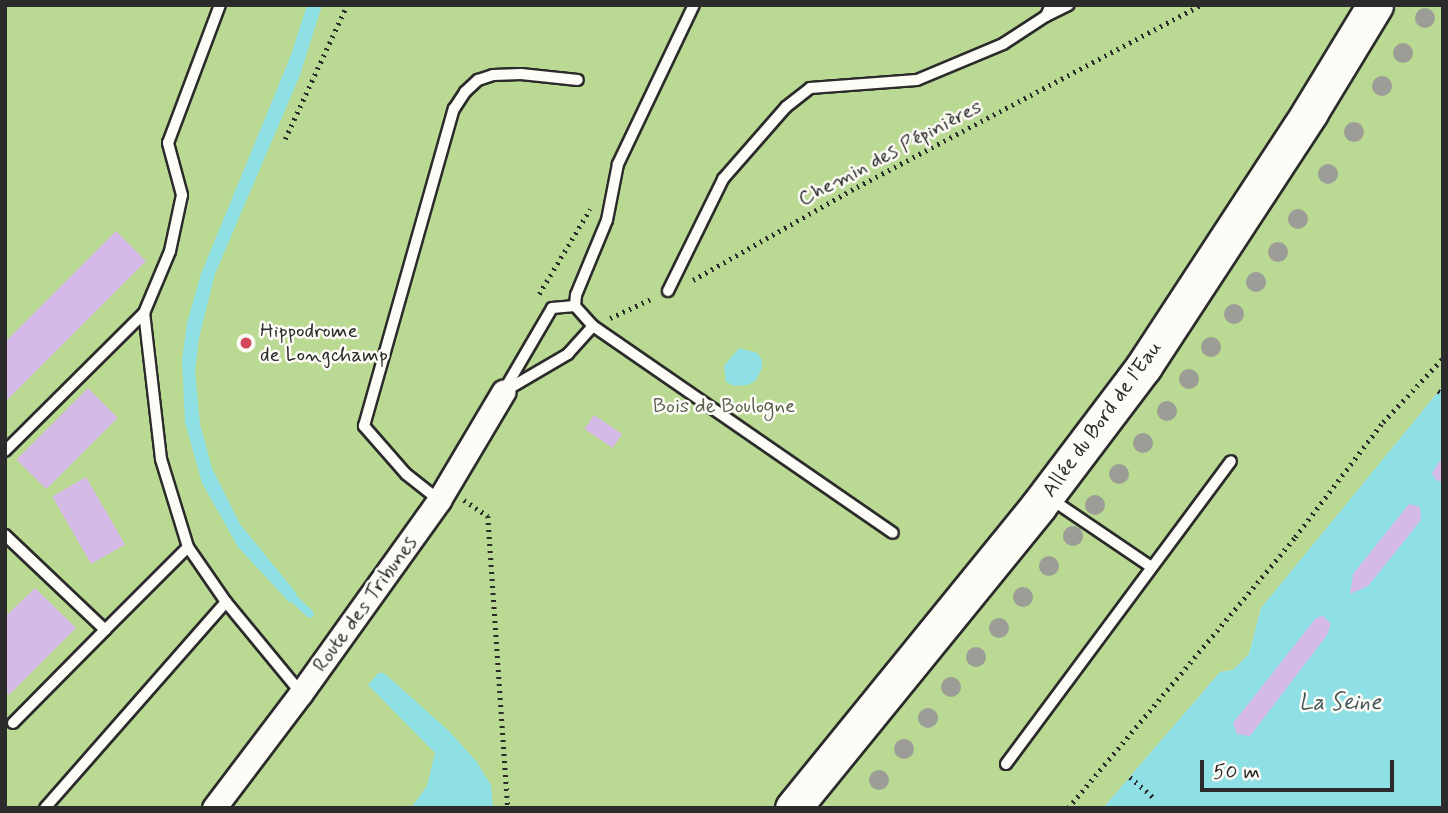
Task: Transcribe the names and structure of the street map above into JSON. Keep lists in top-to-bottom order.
{
  "streets": {
    "main road": ["Allée du Bord de l'Eau"],
    "street": ["Route des Tribunes"],
    "path": ["Chemin des Pépinières"]
  },
  "crossings": [
    ["Chemin des Pépinières", "Route des Tribunes"]
  ],
  "water": ["La Seine"],
  "parks": ["Bois de Boulogne"],
  "places": ["Hippodrome de Longchamp"],
  "scale_bar": "50 m"
}
